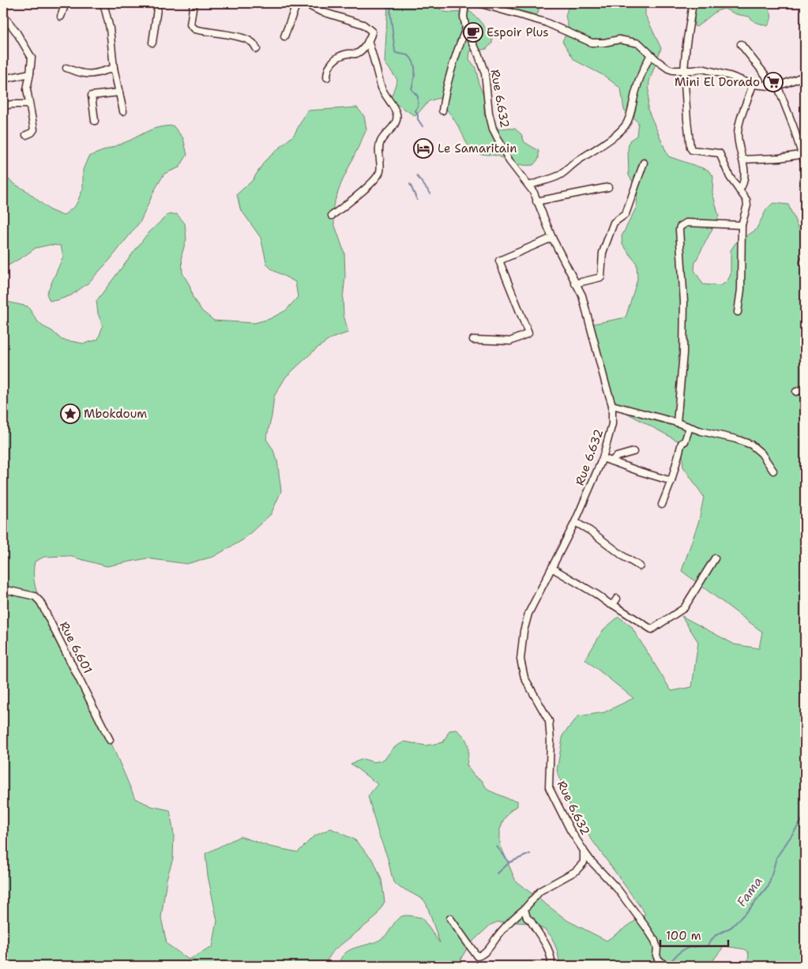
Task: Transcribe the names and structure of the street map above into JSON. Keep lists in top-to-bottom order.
{
  "streets": {
    "street": ["Rue 6.632", "Rue 6.601"]
  },
  "water": ["Fama"],
  "places": {
    "cafe": ["Espoir Plus"],
    "supermarket": ["Mini El Dorado"],
    "hotel": ["Le Samaritain"],
    "place": ["Mbokdoum"]
  },
  "scale_bar": "100 m"
}
